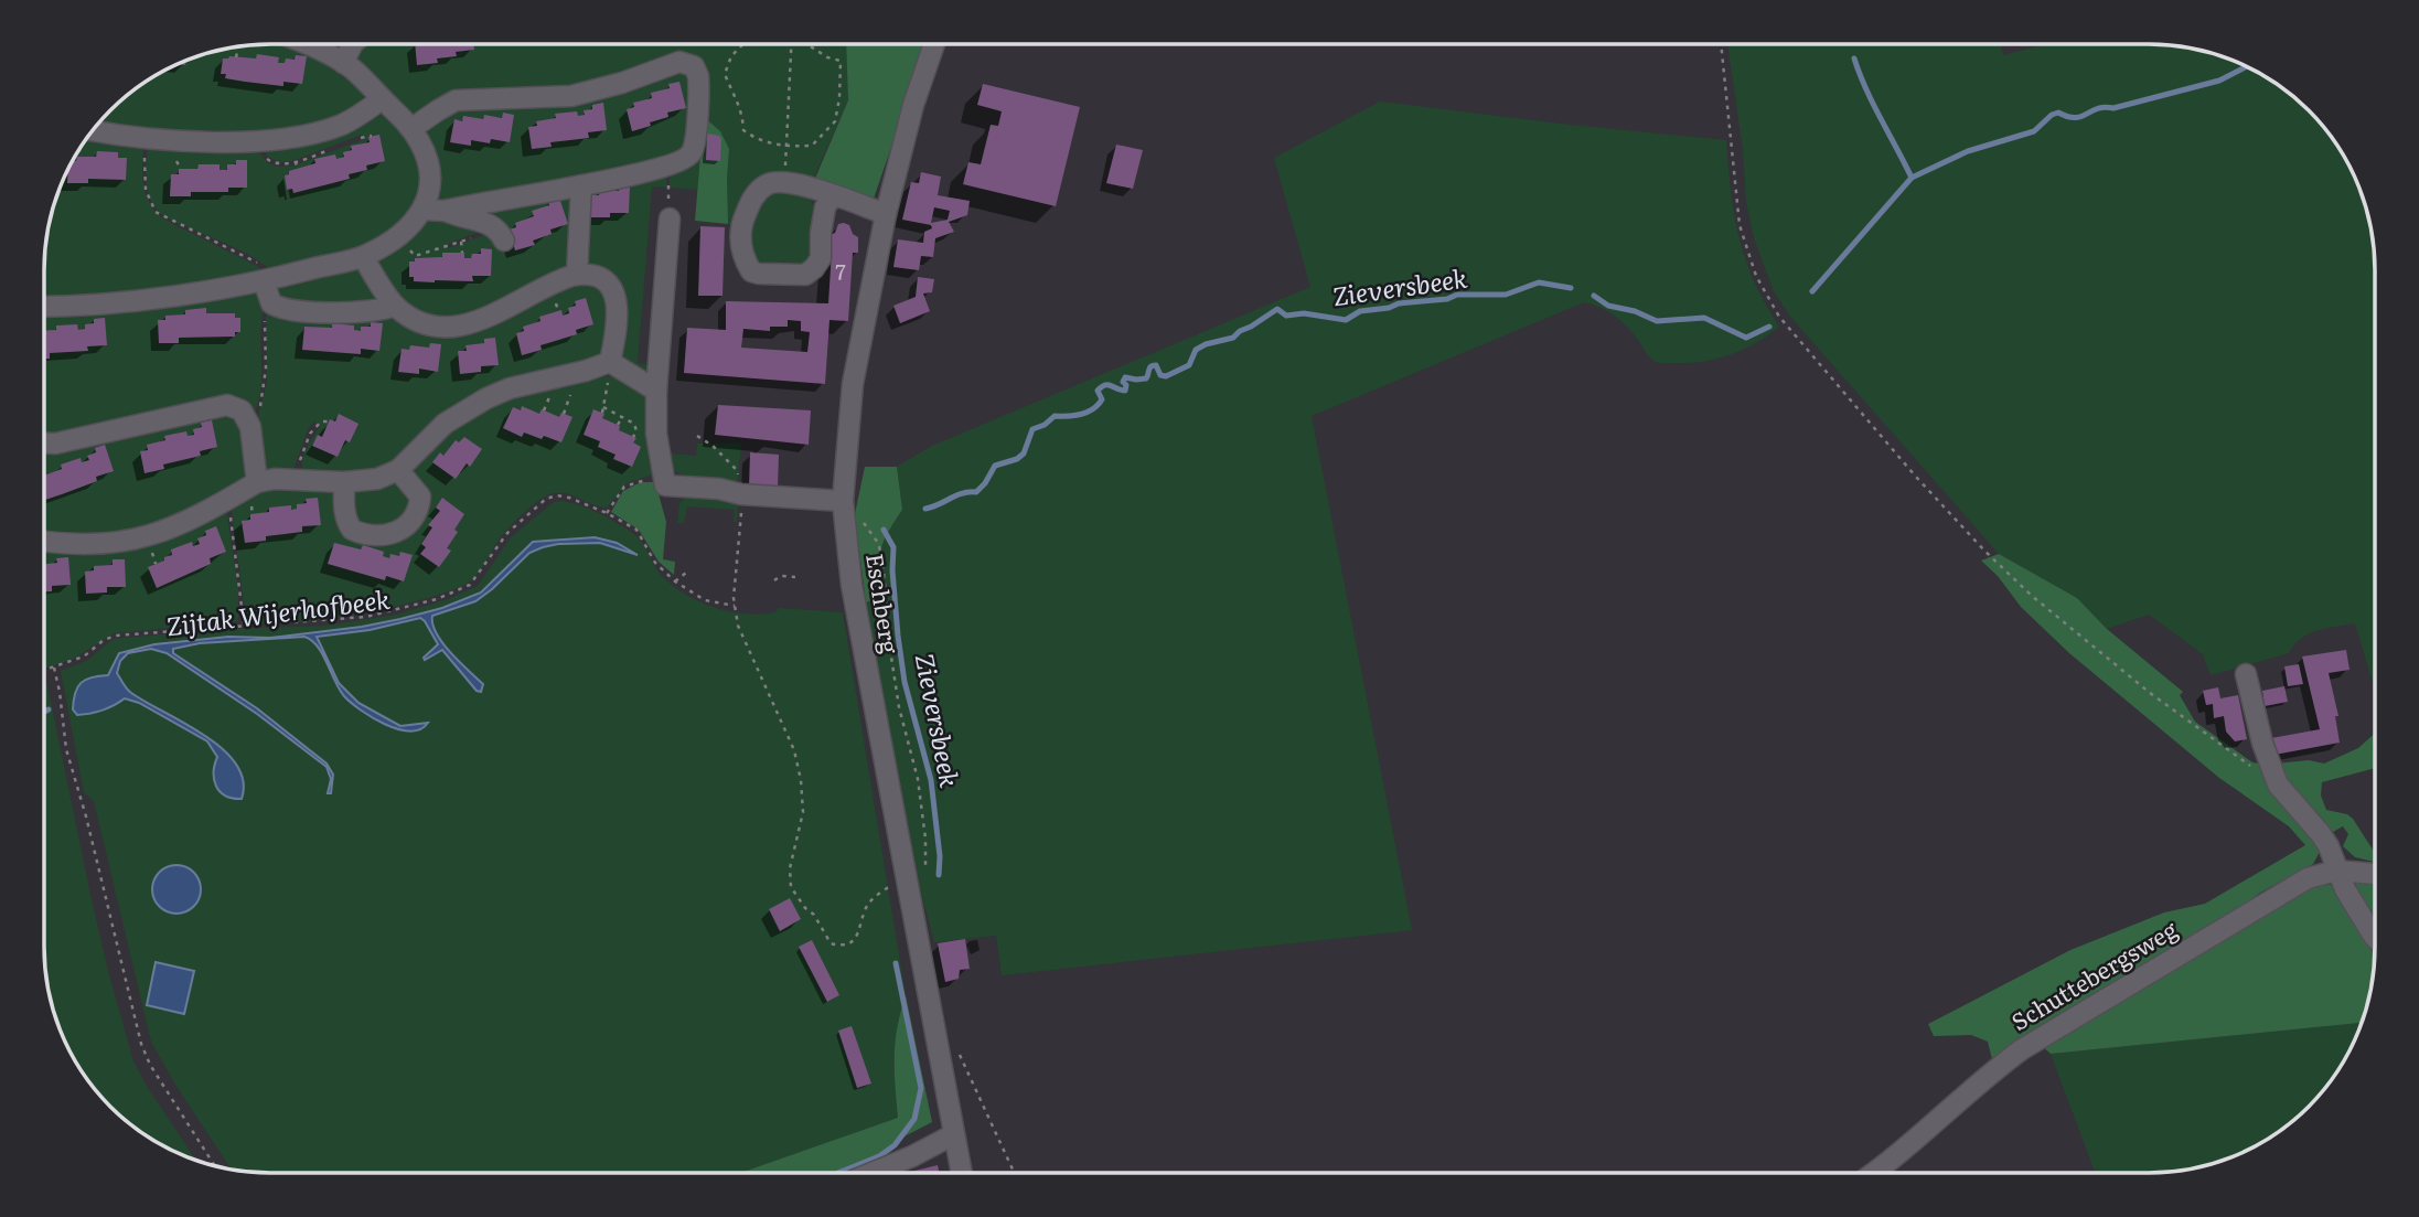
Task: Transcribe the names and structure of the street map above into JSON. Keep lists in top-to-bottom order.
{
  "streets": {
    "street": ["Eschberg", "Schuttebergsweg"]
  },
  "water": ["Zieversbeek", "Zijtak Wijerhofbeek"],
  "house_numbers": ["7"]
}
